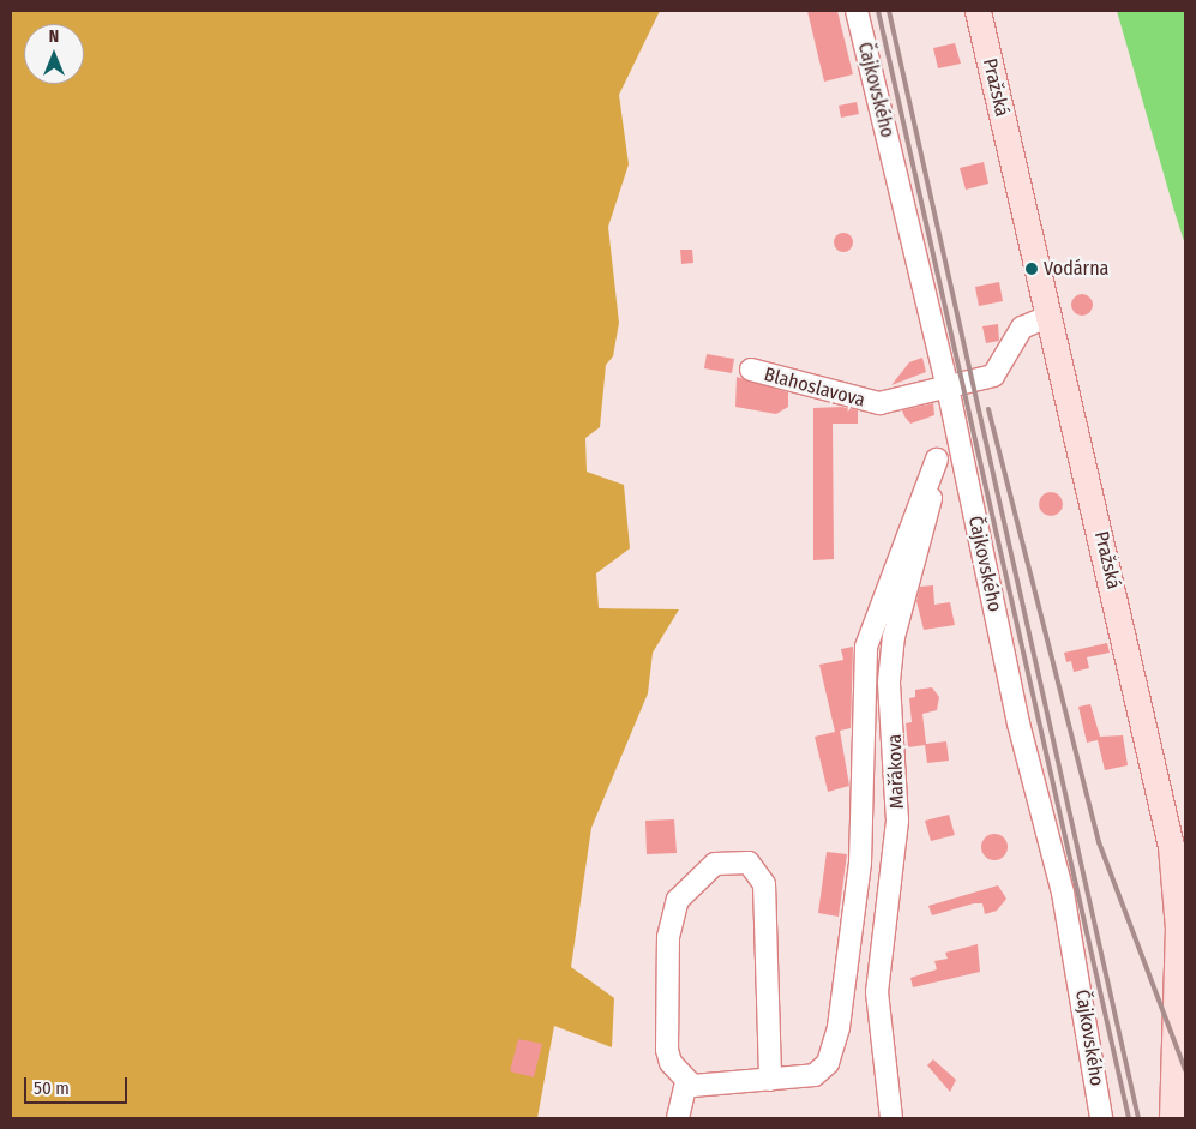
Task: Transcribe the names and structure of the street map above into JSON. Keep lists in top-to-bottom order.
{
  "streets": {
    "main road": ["Pražská"],
    "street": ["Čajkovského", "Blahoslavova", "Mařákova"]
  },
  "crossings": [
    ["Pražská", "Blahoslavova"],
    ["Čajkovského", "Blahoslavova"],
    ["Čajkovského", "Mařákova"]
  ],
  "places": ["Vodárna"],
  "scale_bar": "50 m",
  "north": "top"
}
